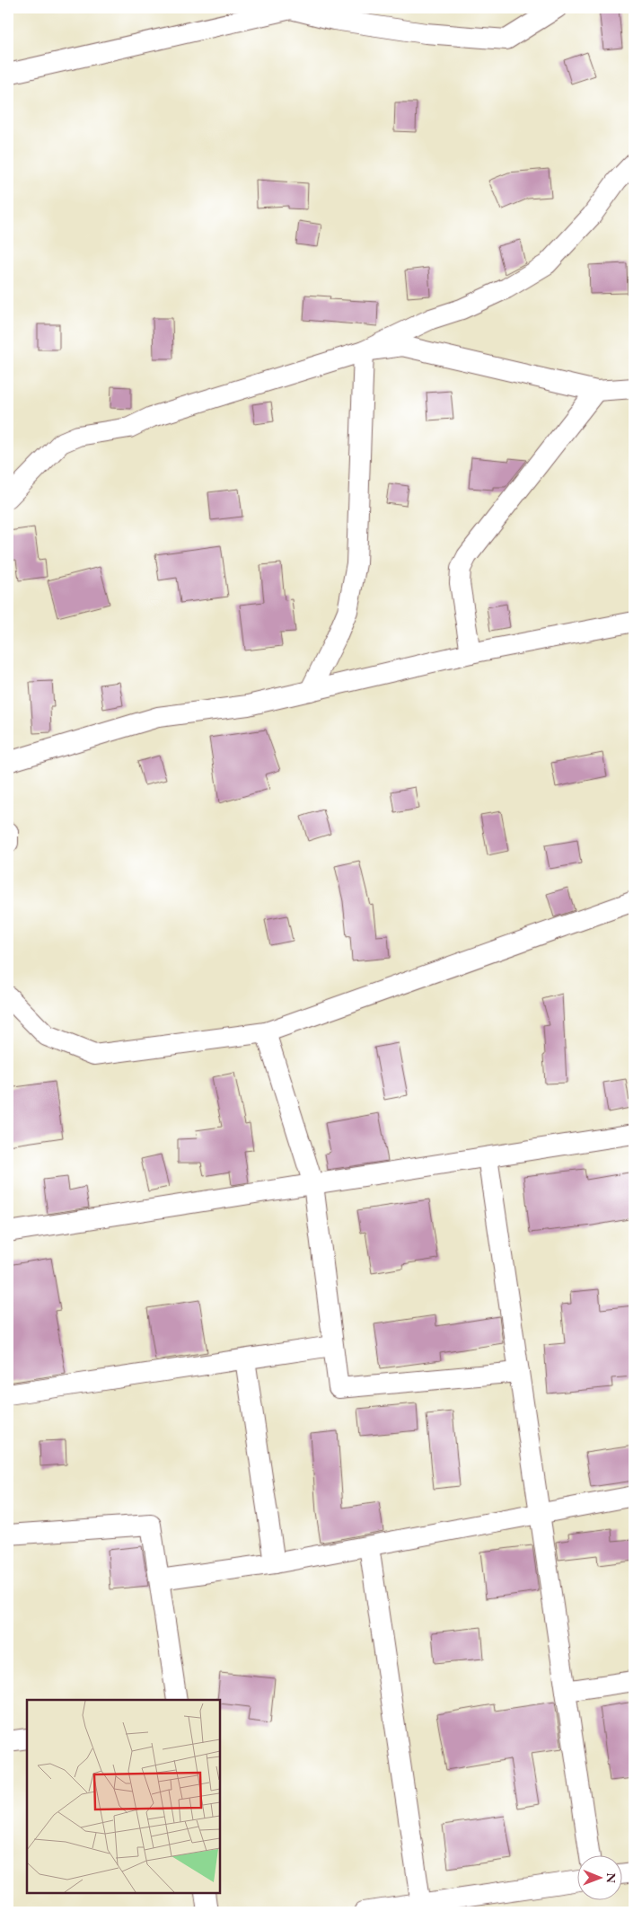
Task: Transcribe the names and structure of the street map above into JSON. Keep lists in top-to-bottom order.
{
  "north": "right"
}
